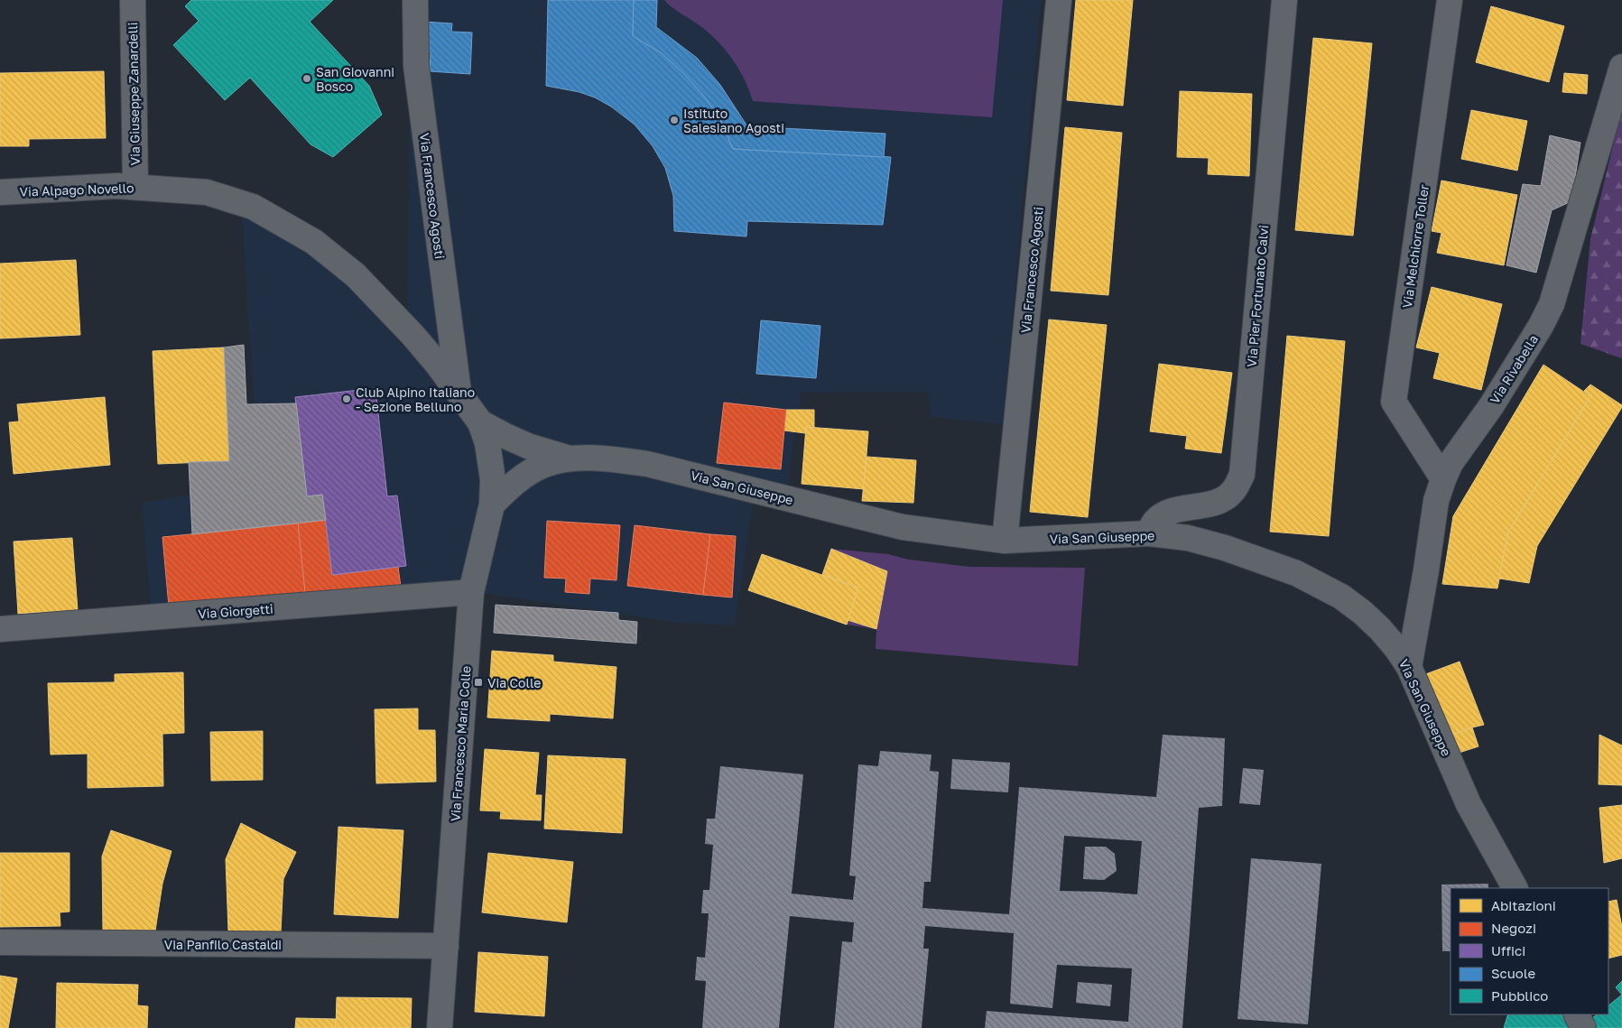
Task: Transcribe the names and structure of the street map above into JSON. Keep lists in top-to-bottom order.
{
  "streets": {
    "street": [
      "Via Giuseppe Zanardelli",
      "Via Alpago Novello",
      "Via Francesco Agosti",
      "Via Melchiorre Toller",
      "Via Pier Fortunato Calvi",
      "Via Rivabella",
      "Via San Giuseppe",
      "Via Giorgetti",
      "Via Francesco Maria Colle",
      "Via Panfilo Castaldi"
    ]
  },
  "crossings": [
    ["Via Giuseppe Zanardelli", "Via Alpago Novello"],
    ["Via Alpago Novello", "Via Francesco Agosti"],
    ["Via Alpago Novello", "Via San Giuseppe"],
    ["Via Alpago Novello", "Via Francesco Maria Colle"],
    ["Via Francesco Agosti", "Via San Giuseppe"],
    ["Via Melchiorre Toller", "Via Rivabella"],
    ["Via Pier Fortunato Calvi", "Via San Giuseppe"],
    ["Via Rivabella", "Via San Giuseppe"],
    ["Via San Giuseppe", "Via Francesco Maria Colle"],
    ["Via Giorgetti", "Via Francesco Maria Colle"],
    ["Via Francesco Maria Colle", "Via Panfilo Castaldi"]
  ],
  "places": {
    "other": ["San Giovanni Bosco", "Istituto Salesiano Agosti", "Club Alpino Italiano - Sezione Belluno"],
    "transit": ["Via Colle"]
  },
  "legend": [
    "Abitazioni",
    "Negozi",
    "Uffici",
    "Scuole",
    "Pubblico"
  ]
}
